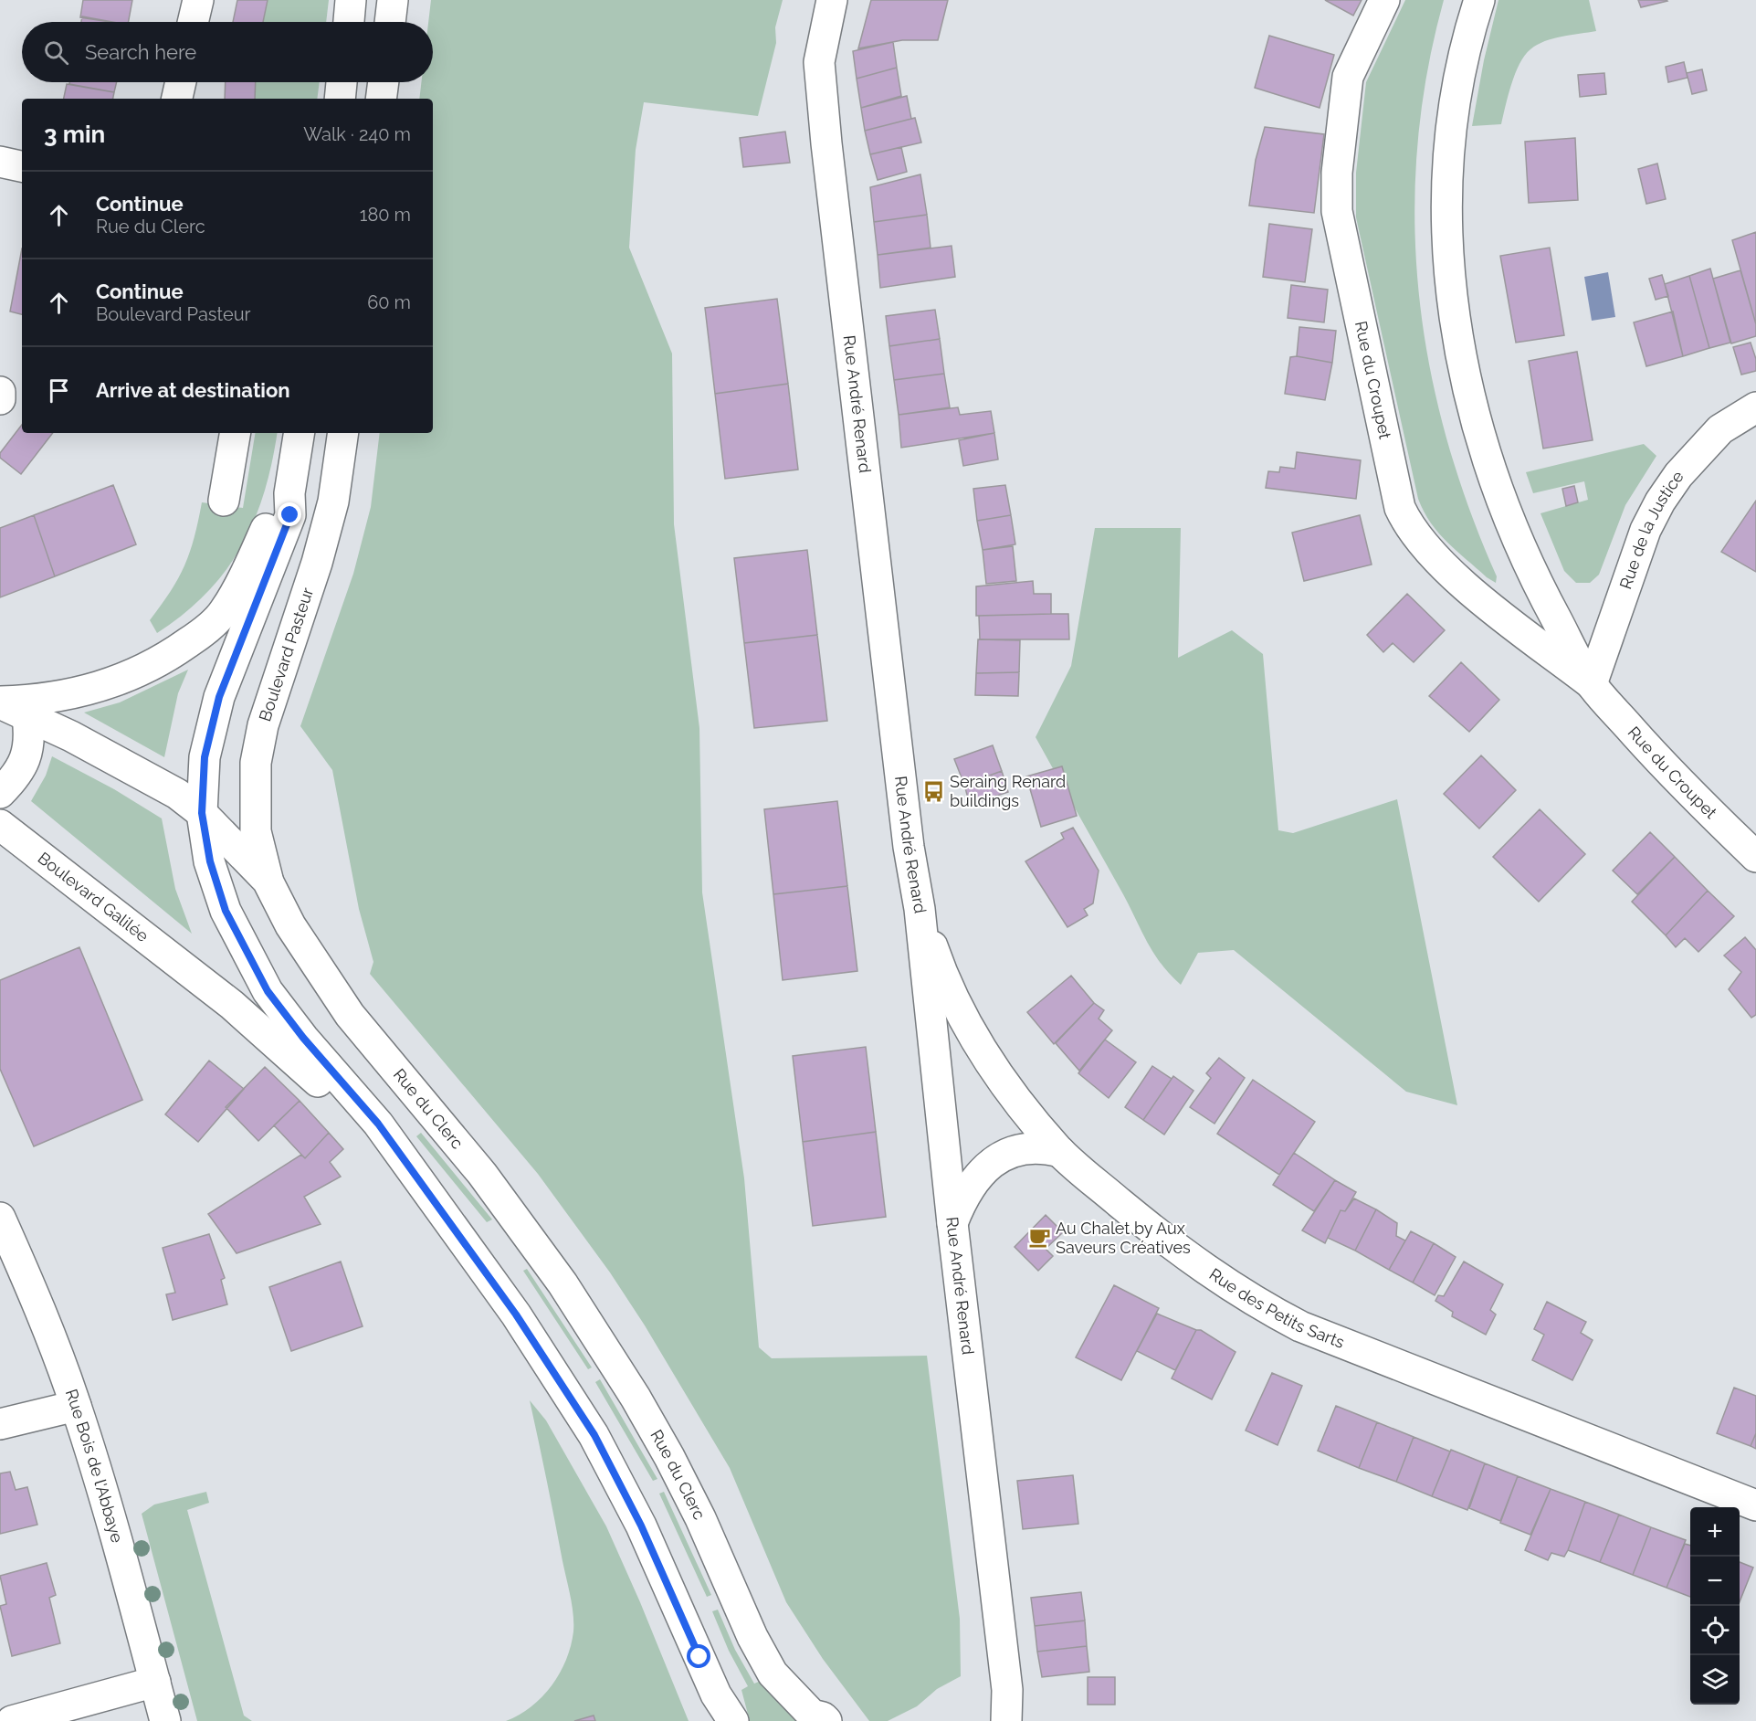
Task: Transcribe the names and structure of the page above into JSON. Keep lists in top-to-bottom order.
{
  "streets": {
    "street": [
      "Rue du Croupet",
      "Rue André Renard",
      "Rue de la Justice",
      "Boulevard Pasteur",
      "Boulevard Galilée",
      "Rue du Clerc",
      "Rue des Petits Sarts",
      "Rue Bois de l'Abbaye"
    ]
  },
  "crossings": [
    ["Rue du Croupet", "Rue de la Justice"],
    ["Rue André Renard", "Rue des Petits Sarts"],
    ["Boulevard Pasteur", "Rue du Clerc"]
  ],
  "places": {
    "bus stop": ["Seraing Renard buildings"],
    "cafe": ["Au Chalet by Aux Saveurs Créatives"]
  },
  "page": {
    "search": "Search here",
    "heading": ["3 min", "Walk · 240 m"],
    "list": [
      ["Continue", "Rue du Clerc", "180 m"],
      ["Continue", "Boulevard Pasteur", "60 m"],
      "Arrive at destination"
    ],
    "map_buttons": ["+", "−"]
  }
}
